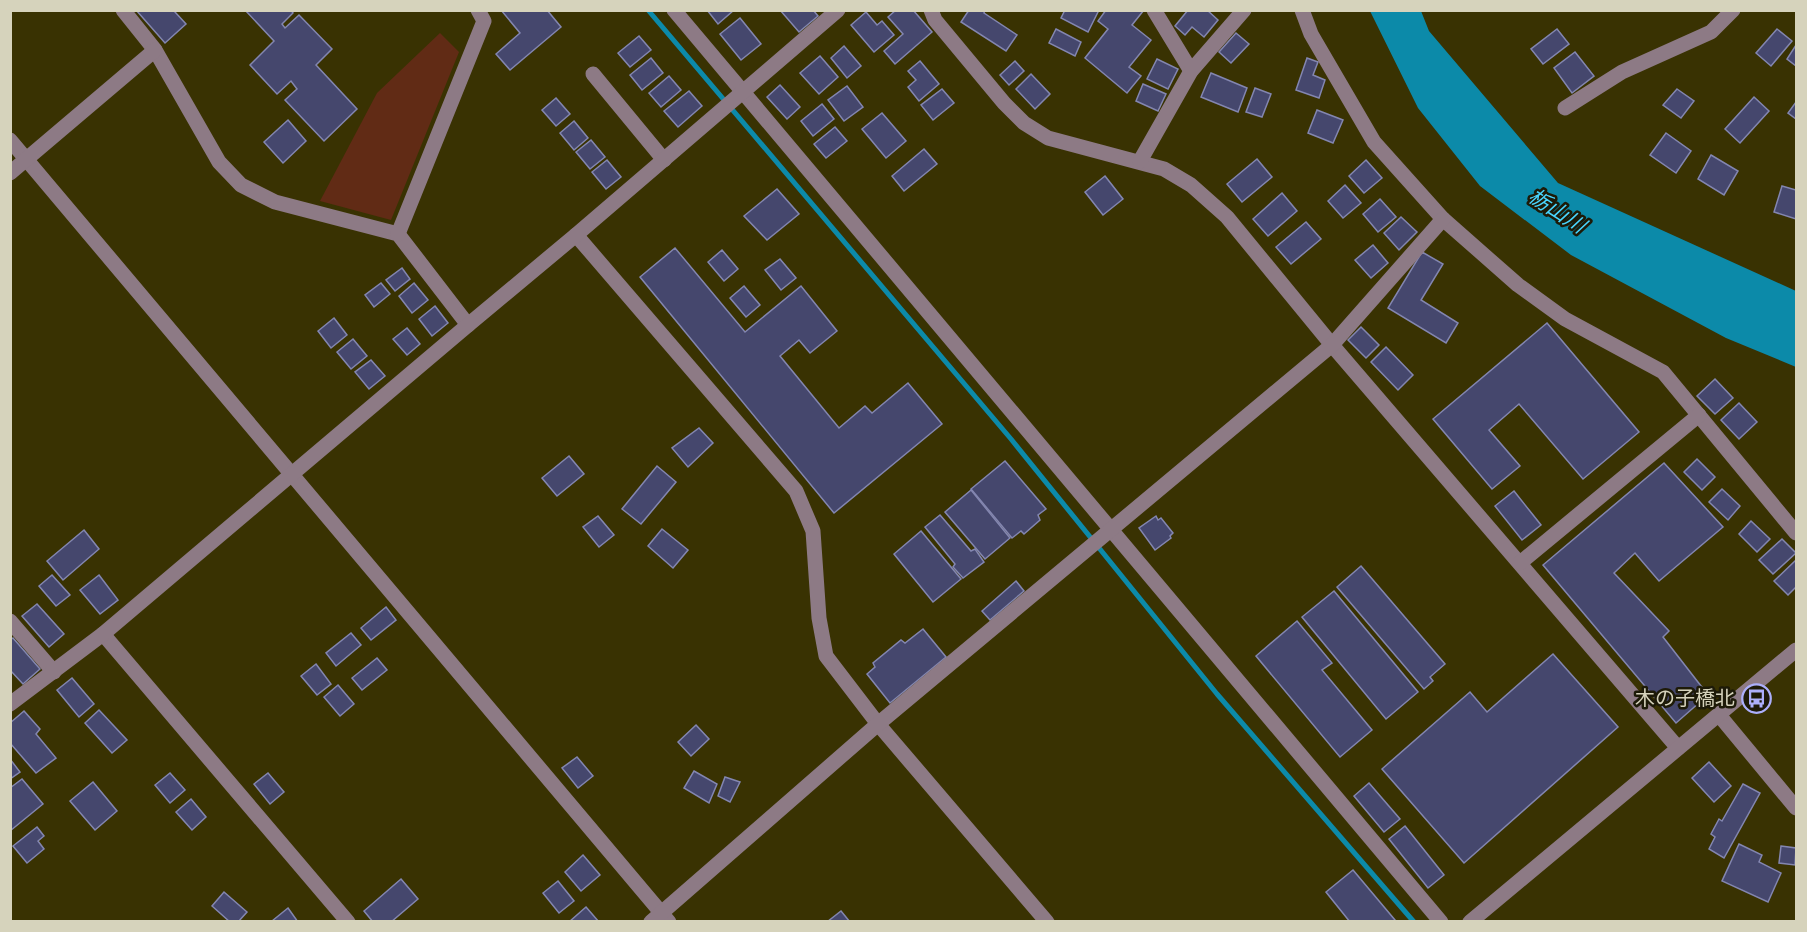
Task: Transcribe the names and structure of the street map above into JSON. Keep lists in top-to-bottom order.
{
  "water": ["栃山川"],
  "places": {
    "bus stop": ["木の子橋北"]
  }
}
